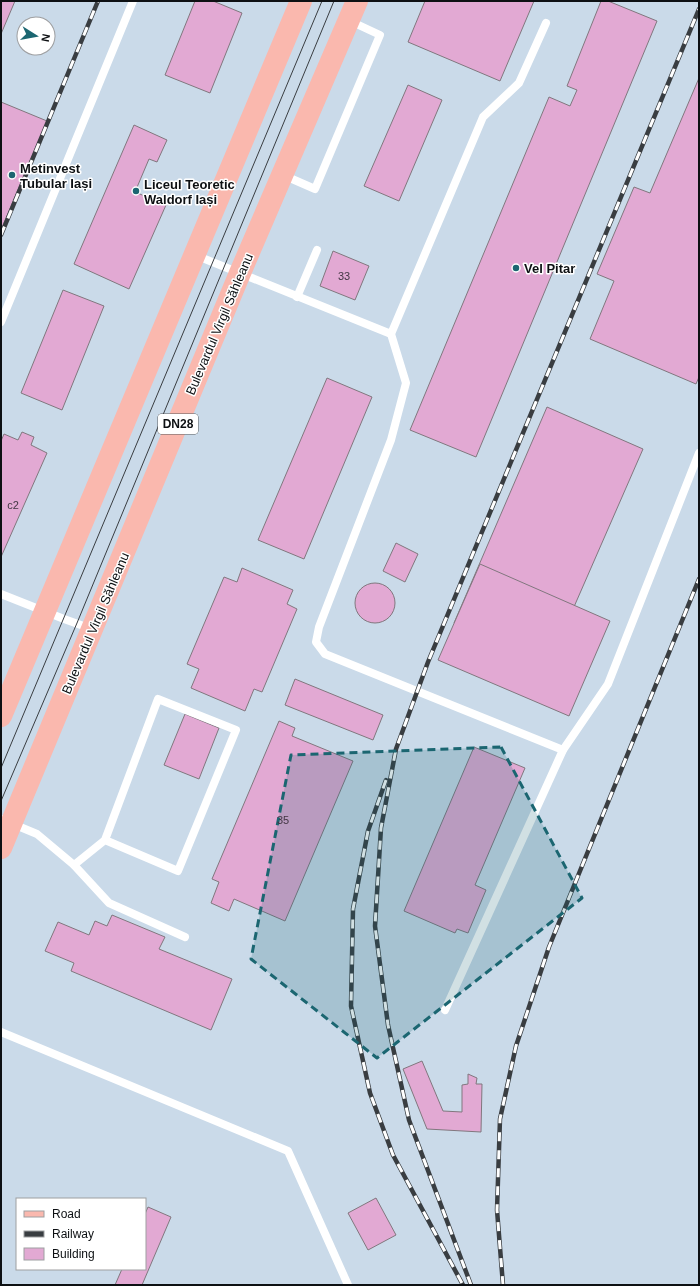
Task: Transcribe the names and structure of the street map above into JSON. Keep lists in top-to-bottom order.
{
  "streets": {
    "main road": ["Bulevardul Virgil Săhleanu", "DN28"]
  },
  "places": ["Metinvest Tubular Iași", "Liceul Teoretic Waldorf Iași", "Vel Pitar"],
  "house_numbers": ["33", "c2", "35"],
  "legend": ["Road", "Railway", "Building"],
  "north": "right"
}
